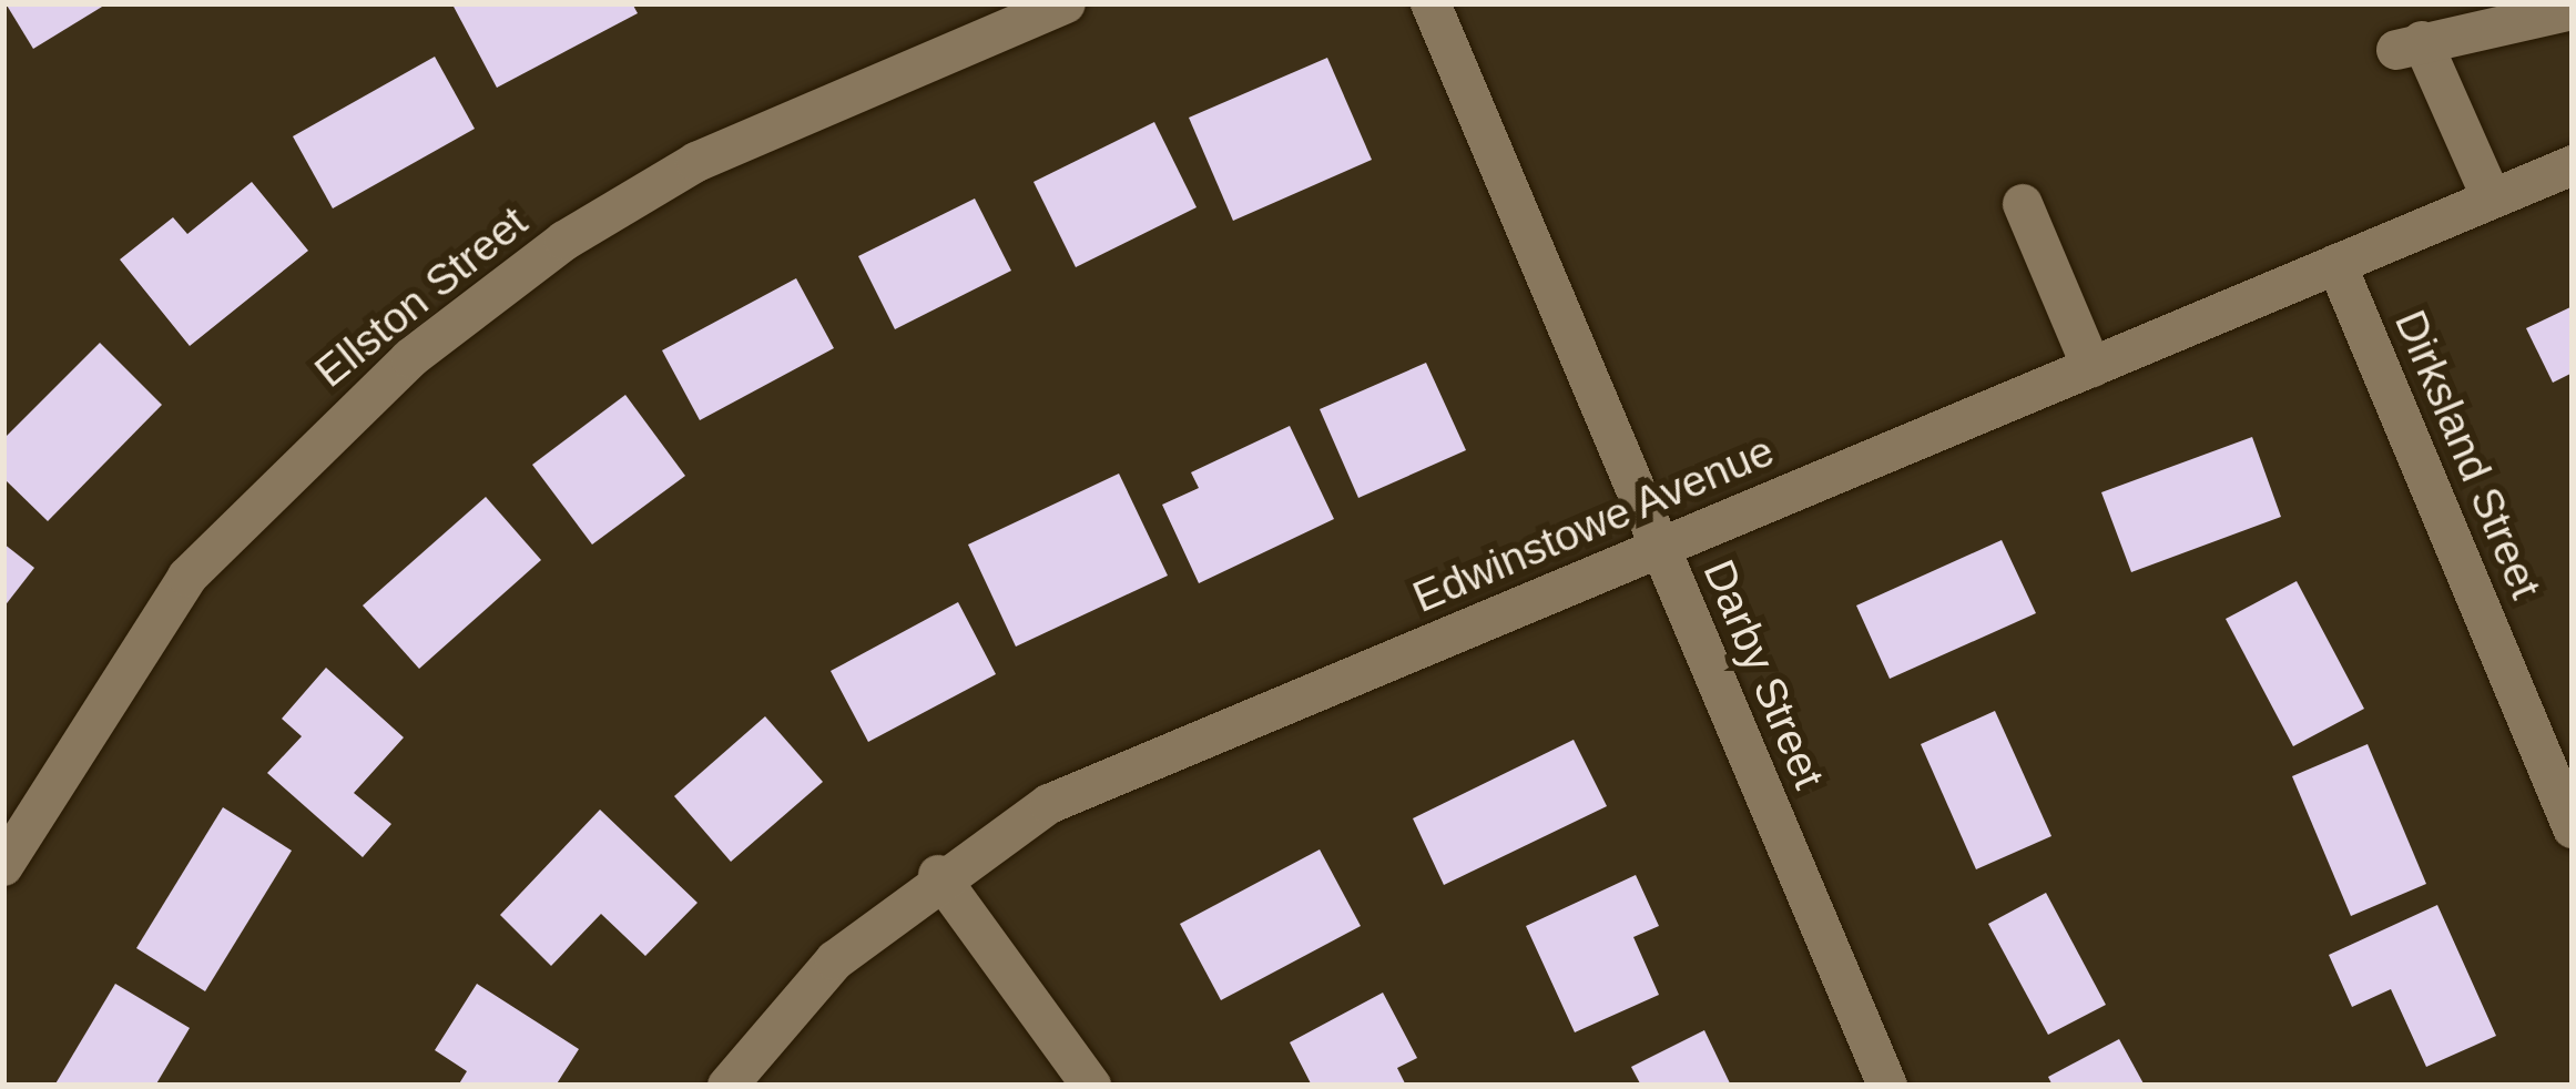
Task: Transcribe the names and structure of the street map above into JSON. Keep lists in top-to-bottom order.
{
  "streets": {
    "street": [
      "Ellston Street",
      "Dirksland Street",
      "Edwinstowe Avenue",
      "Darby Street"
    ]
  },
  "crossings": [
    ["Dirksland Street", "Edwinstowe Avenue"],
    ["Edwinstowe Avenue", "Darby Street"]
  ]
}
